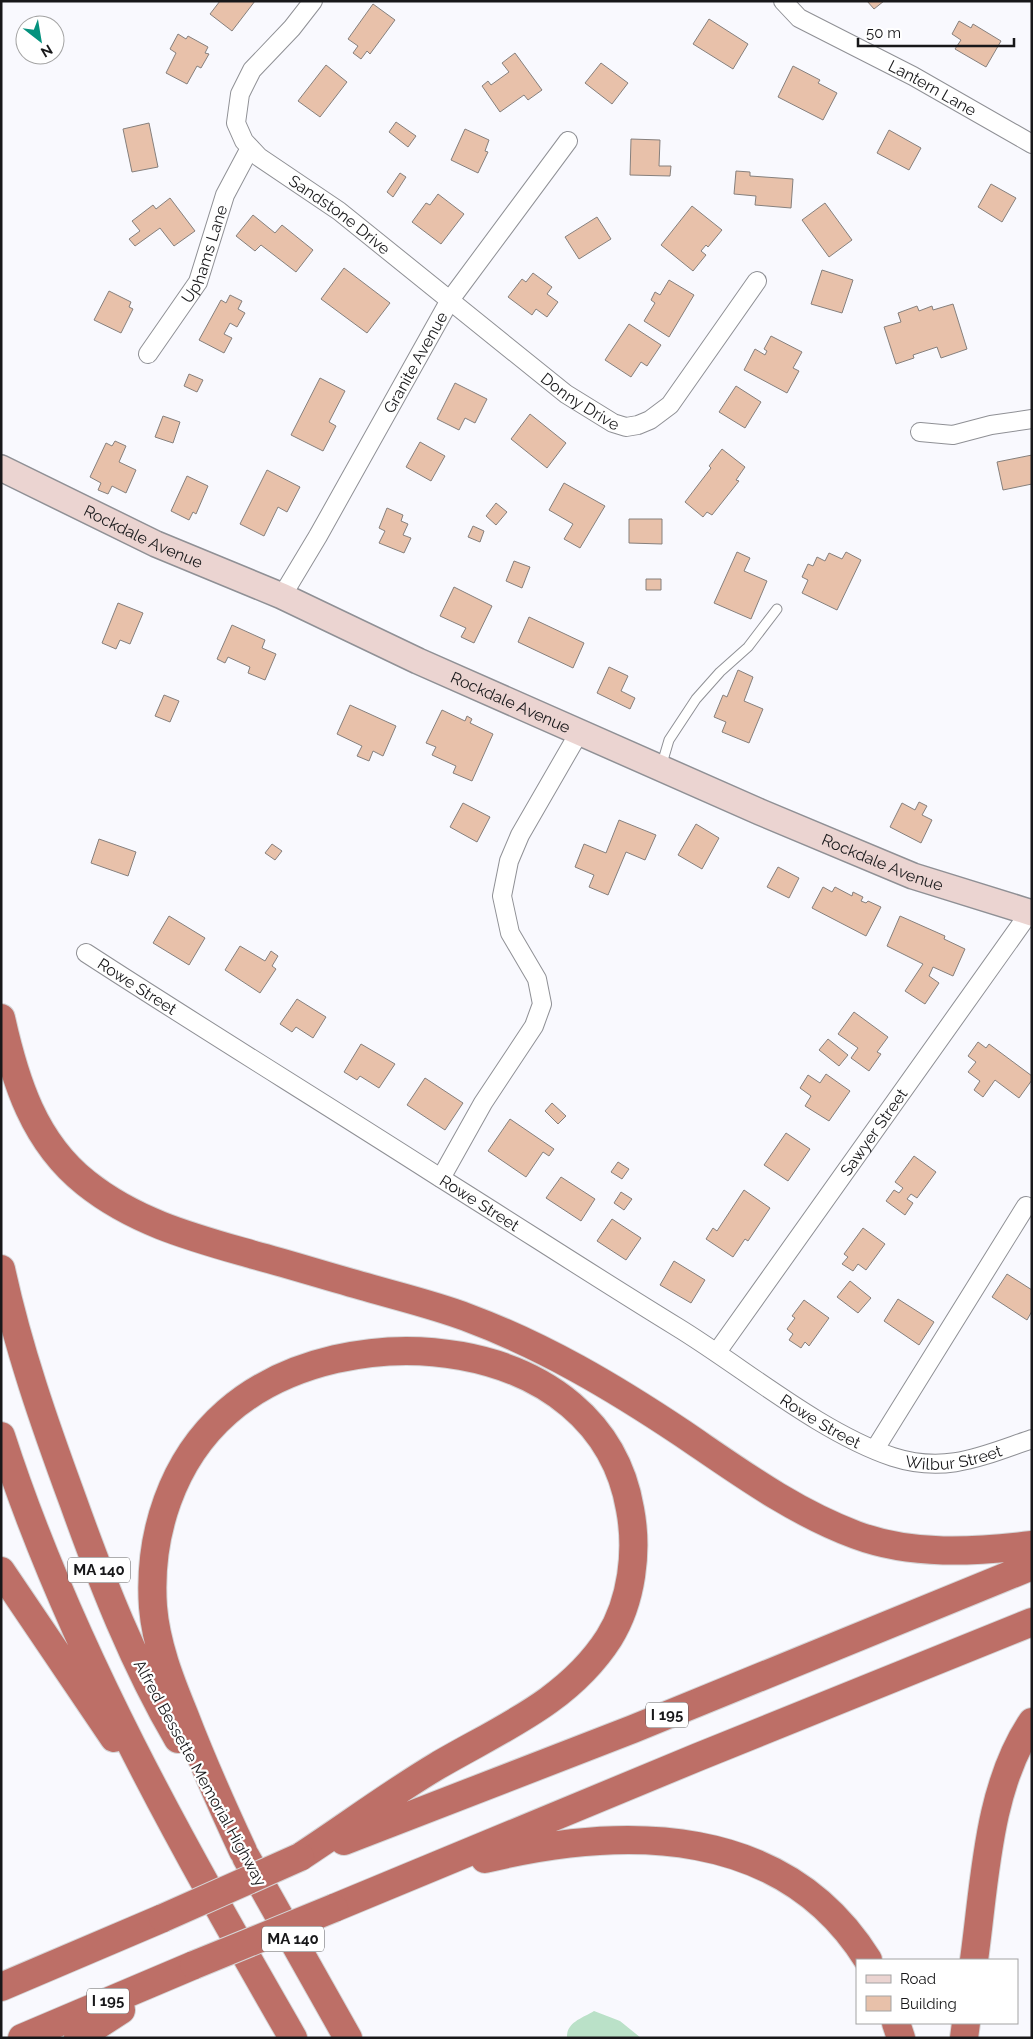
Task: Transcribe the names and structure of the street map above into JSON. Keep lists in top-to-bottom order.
{
  "streets": {
    "highway": ["MA 140", "I 195", "Alfred Bessette Memorial Highway"],
    "main road": ["Rockdale Avenue"],
    "street": [
      "Lantern Lane",
      "Sandstone Drive",
      "Uphams Lane",
      "Granite Avenue",
      "Donny Drive",
      "Rowe Street",
      "Sawyer Street",
      "Wilbur Street"
    ]
  },
  "crossings": [
    ["Sandstone Drive", "Uphams Lane"],
    ["Sandstone Drive", "Granite Avenue"],
    ["Sandstone Drive", "Donny Drive"],
    ["Granite Avenue", "Donny Drive"],
    ["Granite Avenue", "Rockdale Avenue"],
    ["Rockdale Avenue", "Sawyer Street"],
    ["Rowe Street", "Sawyer Street"],
    ["Rowe Street", "Wilbur Street"]
  ],
  "legend": ["Road", "Building"],
  "scale_bar": "50 m",
  "north": "bottom right"
}
